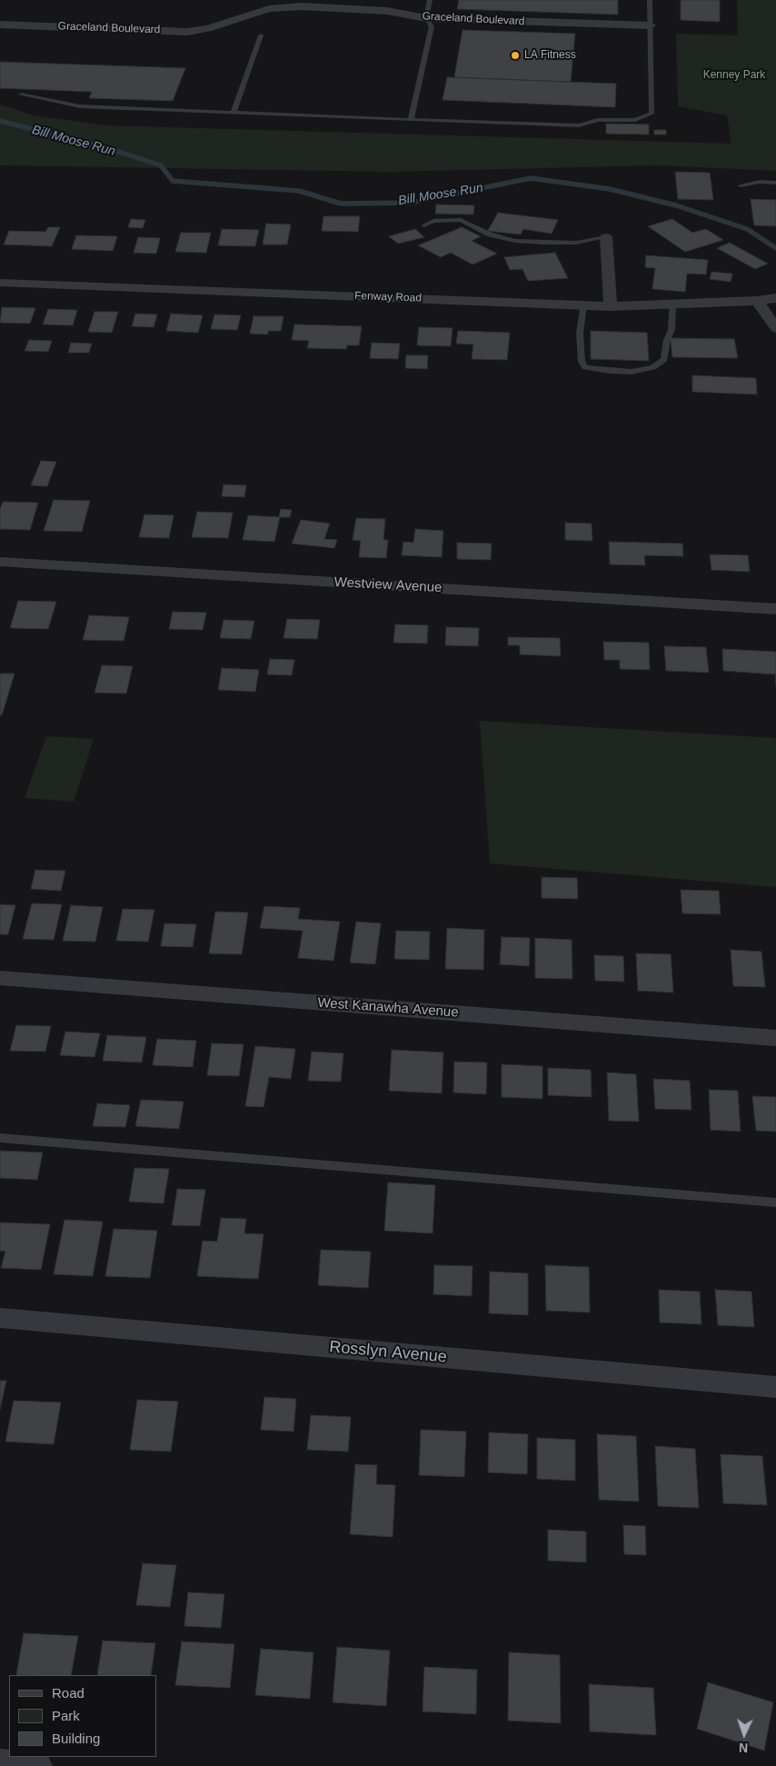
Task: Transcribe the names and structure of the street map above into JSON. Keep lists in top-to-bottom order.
{
  "streets": {
    "street": [
      "Graceland Boulevard",
      "Fenway Road",
      "Westview Avenue",
      "West Kanawha Avenue",
      "Rosslyn Avenue"
    ]
  },
  "water": ["Bill Moose Run"],
  "parks": ["Kenney Park"],
  "places": ["LA Fitness"],
  "legend": ["Road", "Park", "Building"],
  "north": "bottom"
}
